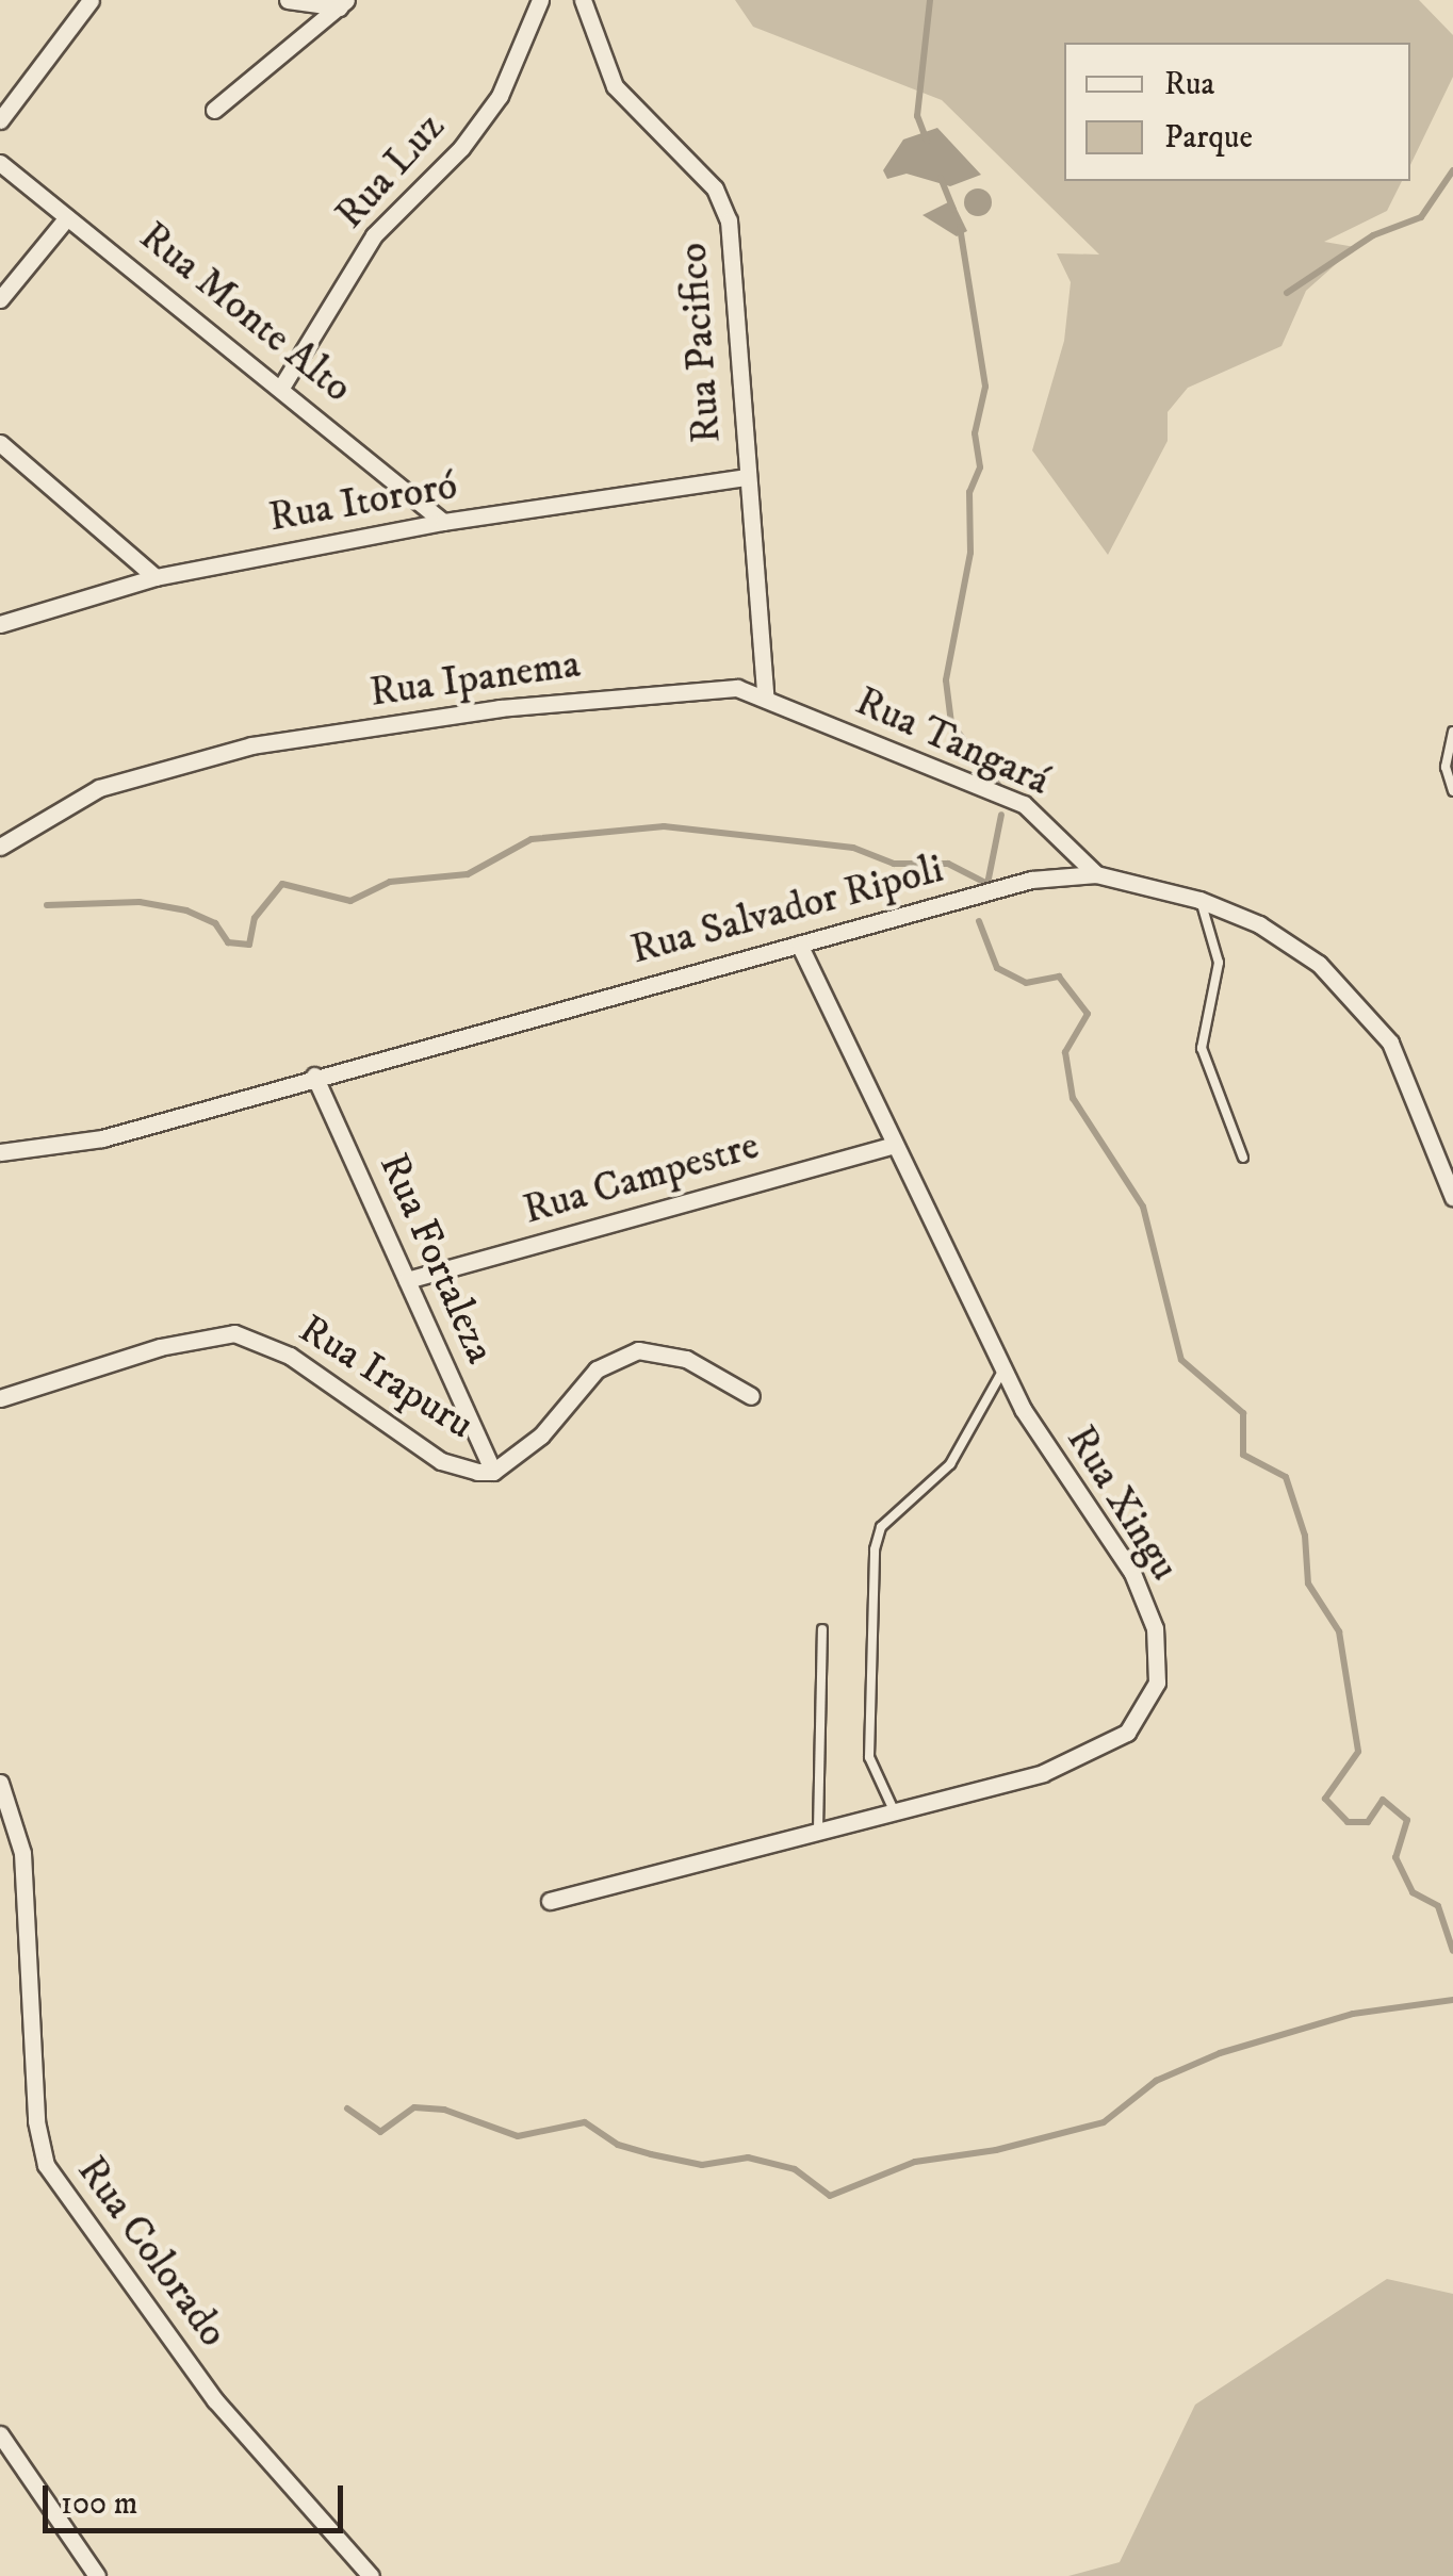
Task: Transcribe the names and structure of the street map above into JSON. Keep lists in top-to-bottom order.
{
  "streets": {
    "street": [
      "Rua Luz",
      "Rua Monte Alto",
      "Rua Pacifico",
      "Rua Itororó",
      "Rua Ipanema",
      "Rua Tangará",
      "Rua Salvador Ripoli",
      "Rua Campestre",
      "Rua Fortaleza",
      "Rua Irapuru",
      "Rua Xingu",
      "Rua Colorado"
    ]
  },
  "crossings": [
    ["Rua Luz", "Rua Monte Alto"],
    ["Rua Monte Alto", "Rua Itororó"],
    ["Rua Pacifico", "Rua Itororó"],
    ["Rua Ipanema", "Rua Tangará"],
    ["Rua Tangará", "Rua Salvador Ripoli"],
    ["Rua Salvador Ripoli", "Rua Fortaleza"],
    ["Rua Salvador Ripoli", "Rua Xingu"],
    ["Rua Campestre", "Rua Fortaleza"],
    ["Rua Campestre", "Rua Xingu"],
    ["Rua Fortaleza", "Rua Irapuru"]
  ],
  "legend": ["Rua", "Parque"],
  "scale_bar": "100 m"
}
